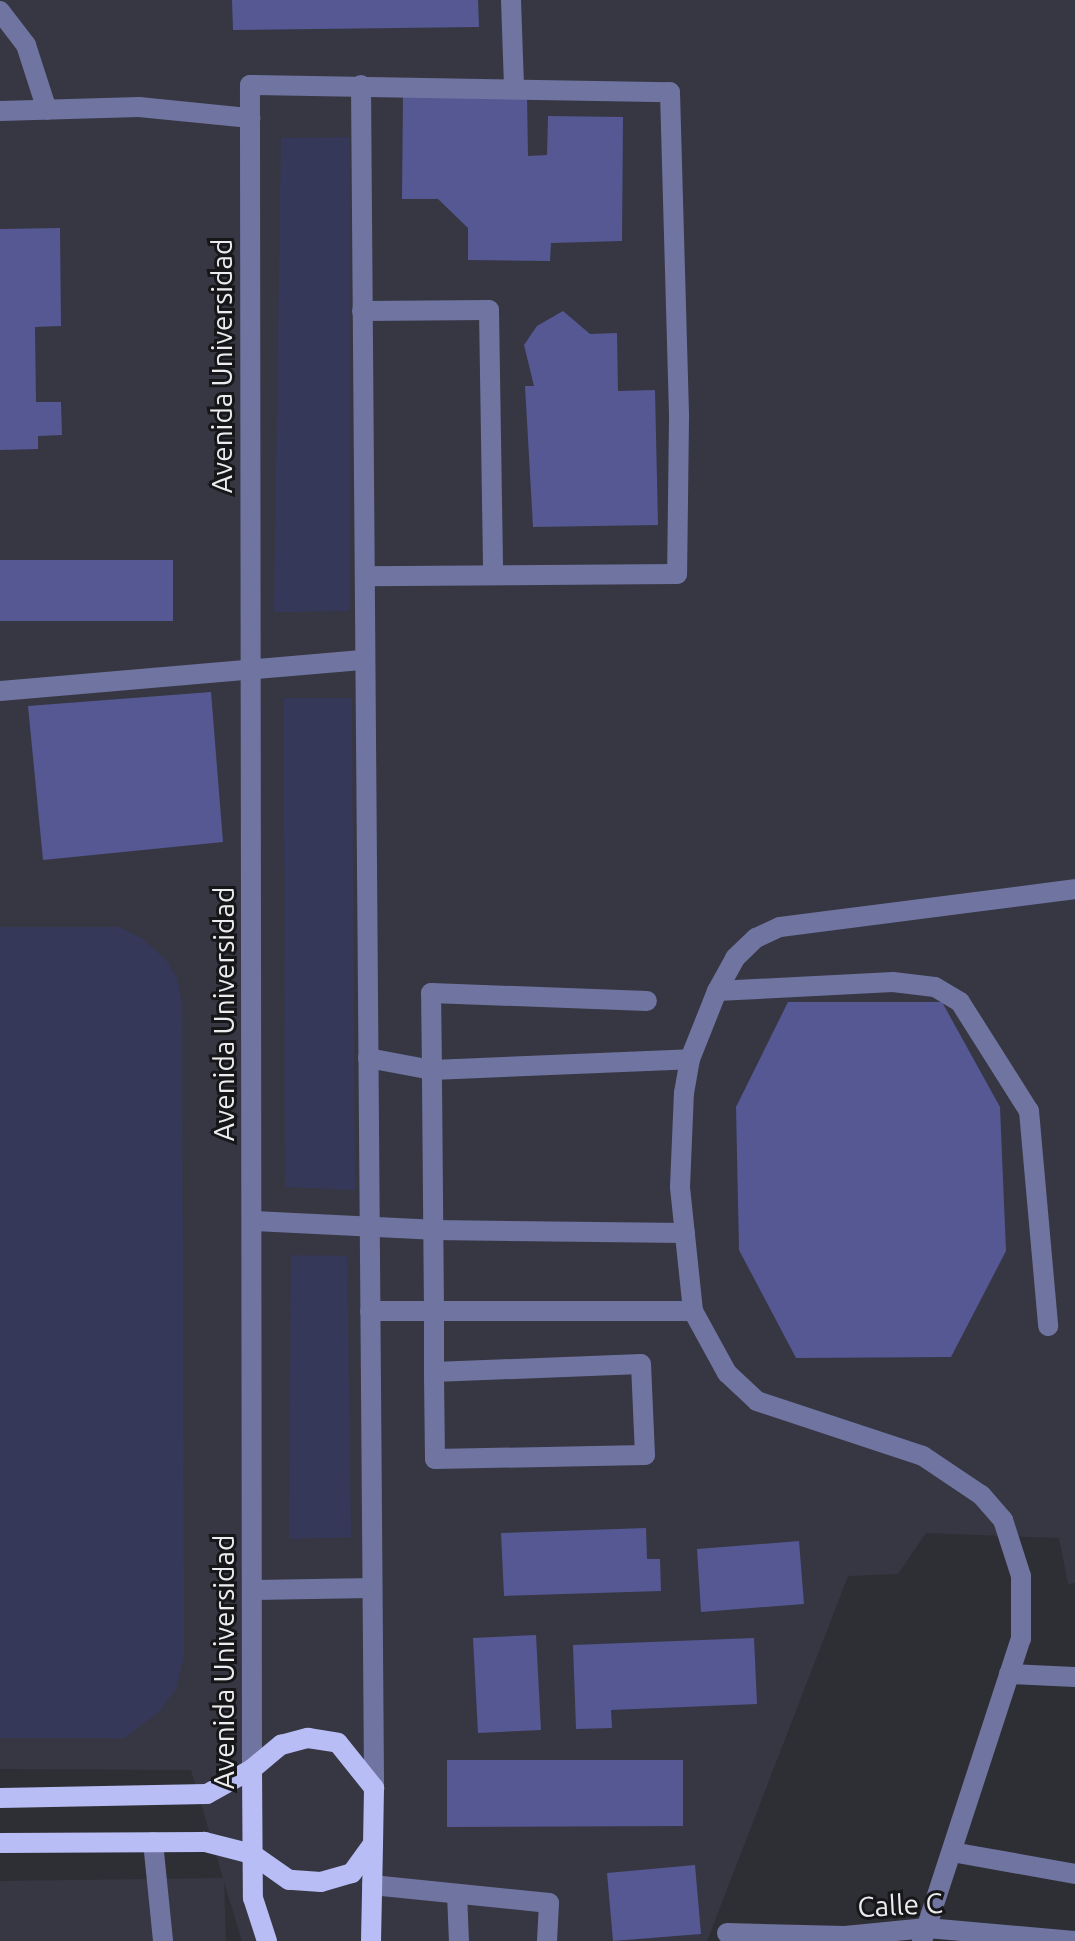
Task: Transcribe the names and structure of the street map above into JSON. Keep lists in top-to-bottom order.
{
  "streets": {
    "main road": ["Avenida Universidad"],
    "street": ["Calle C"]
  }
}
